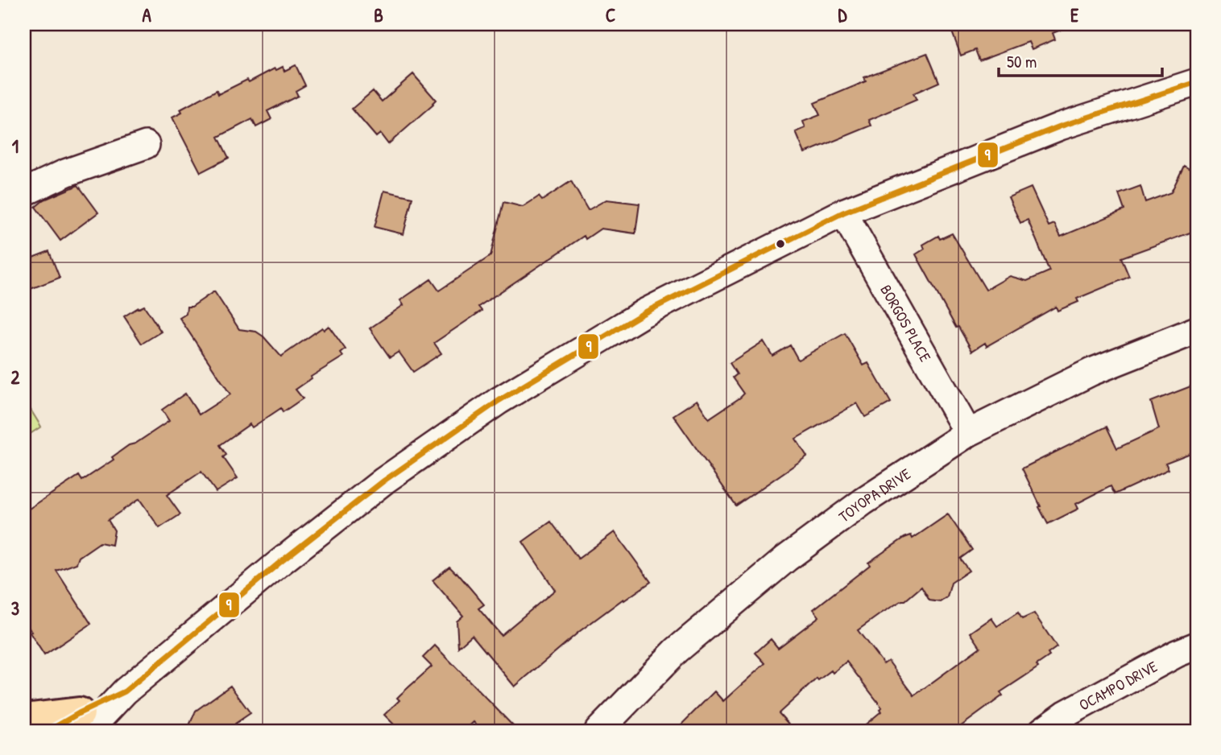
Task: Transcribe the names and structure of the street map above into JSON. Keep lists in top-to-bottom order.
{
  "streets": {
    "street": ["BORGOS PLACE", "TOYOPA DRIVE", "OCAMPO DRIVE"]
  },
  "crossings": [
    ["BORGOS PLACE", "TOYOPA DRIVE"]
  ],
  "lines": ["transit line 9"],
  "scale_bar": "50 m",
  "grid": {
    "columns": [
      "A",
      "B",
      "C",
      "D",
      "E"
    ],
    "rows": ["1", "2", "3"]
  }
}
